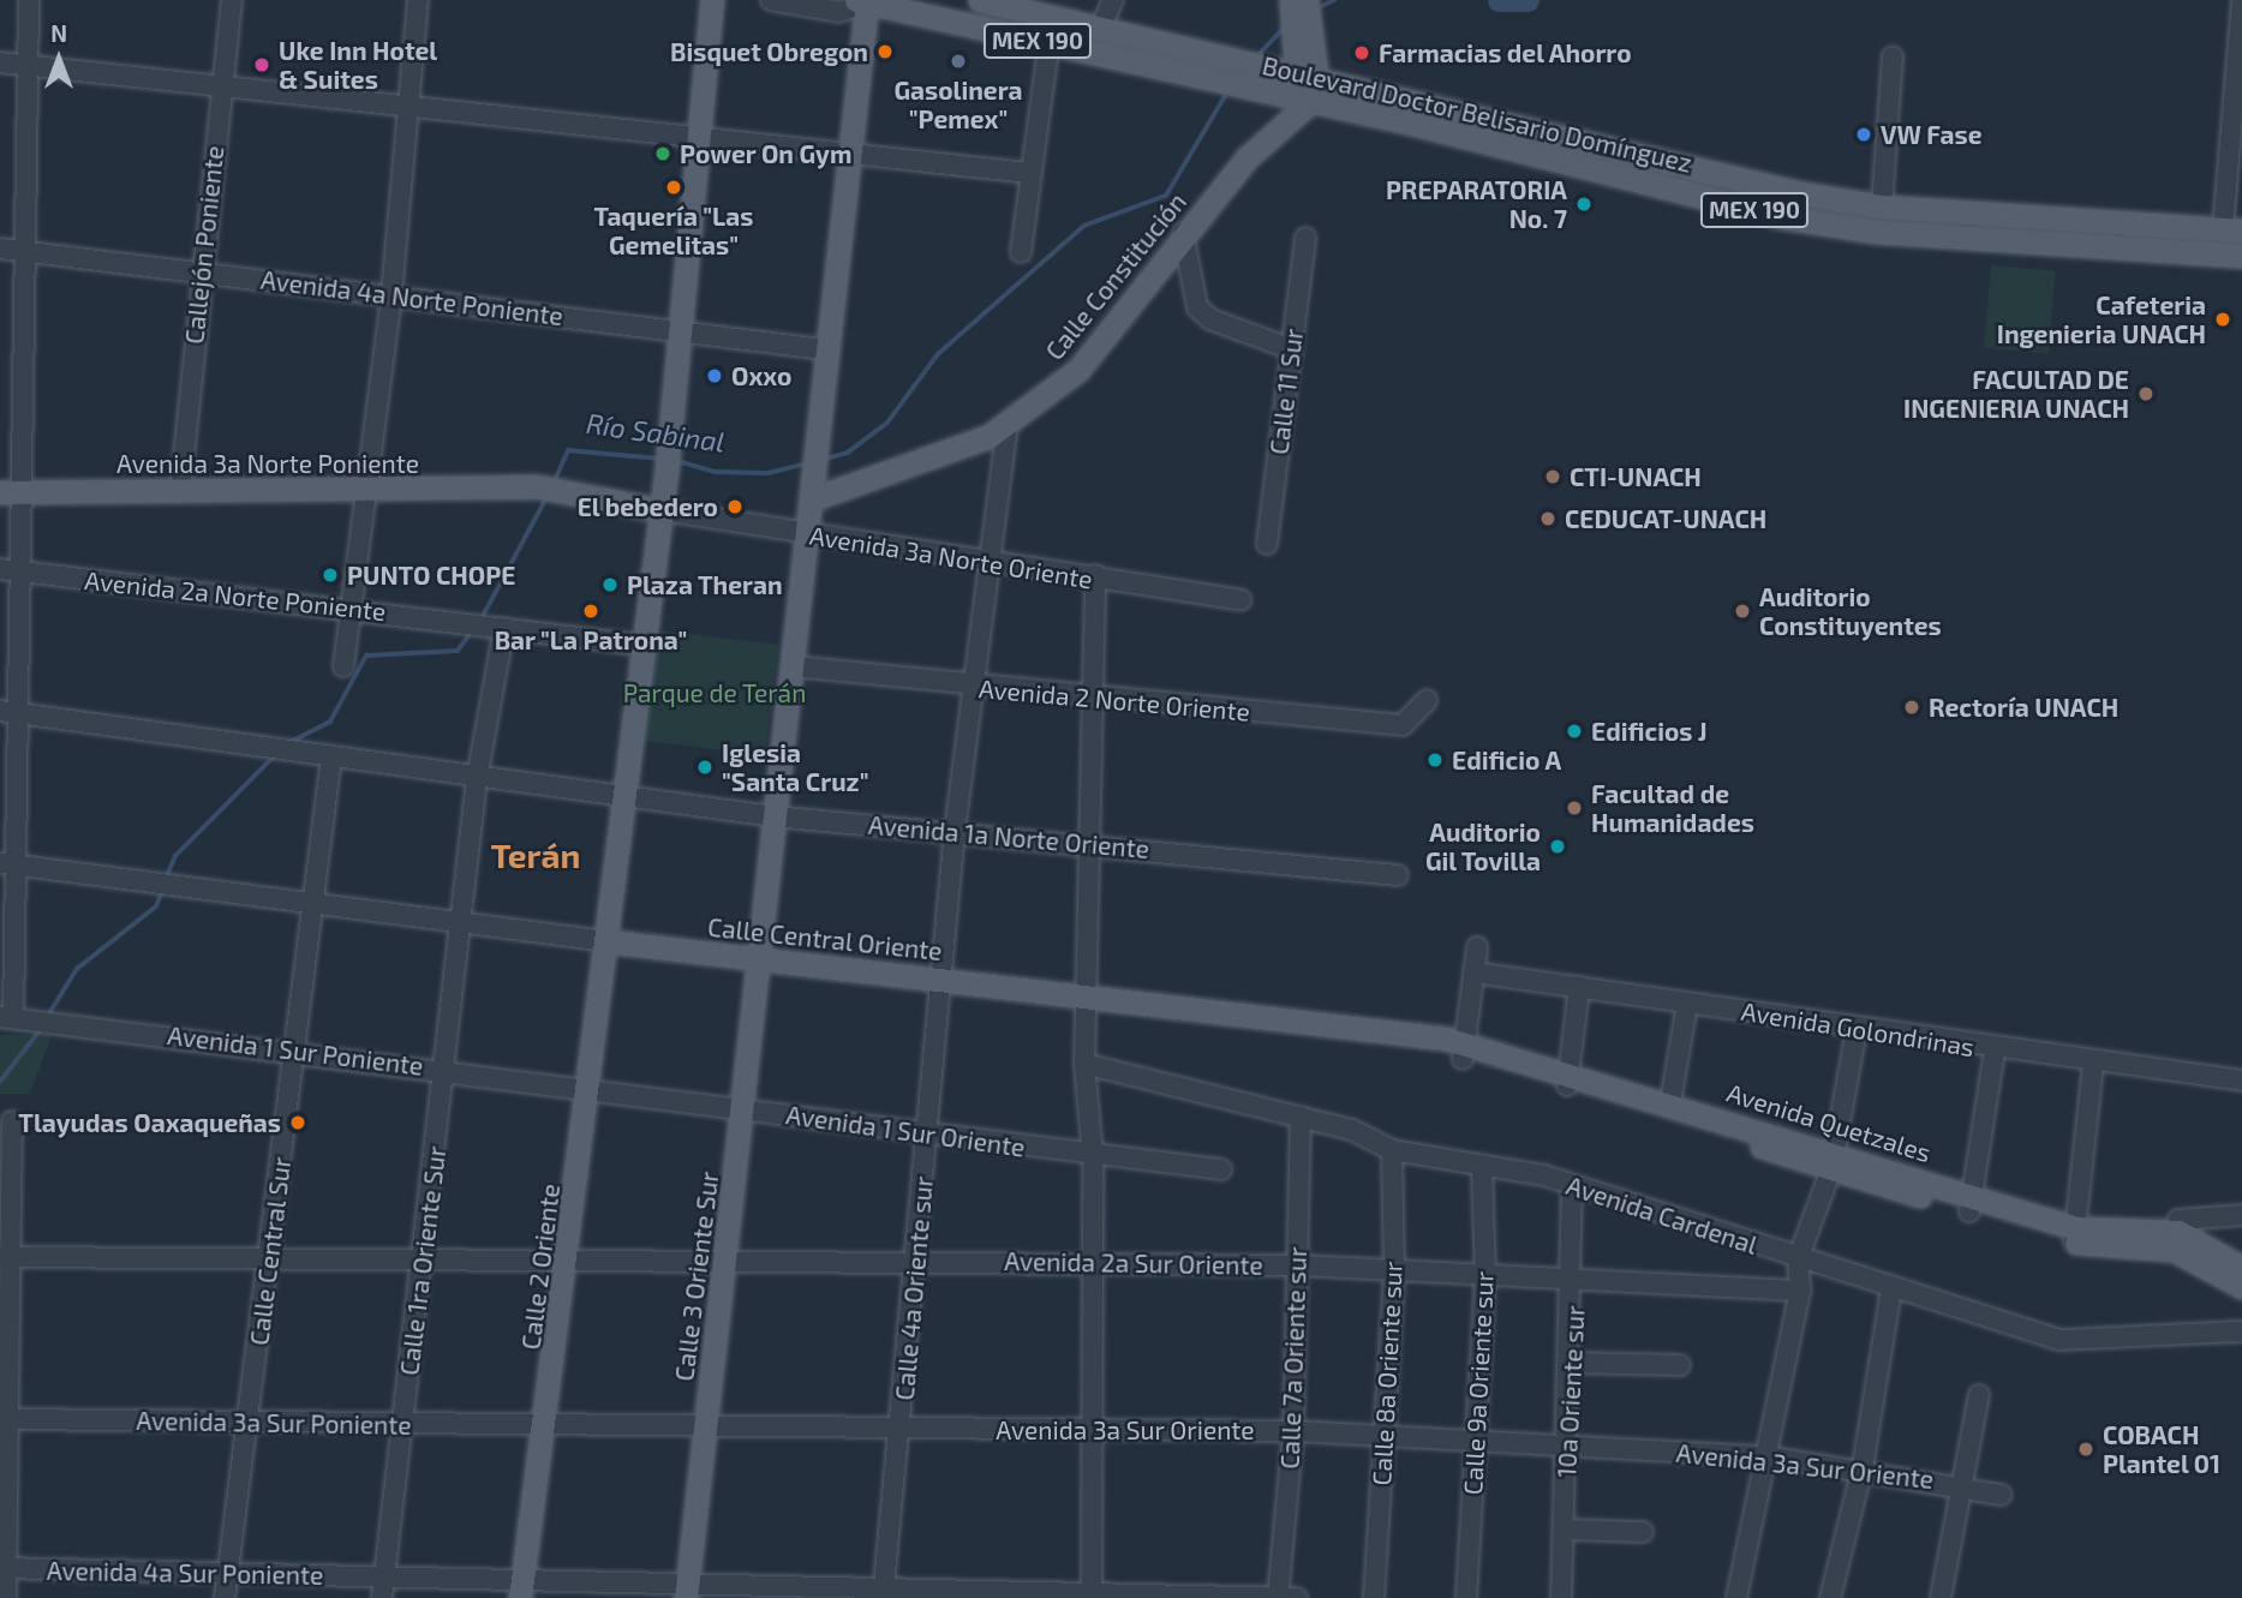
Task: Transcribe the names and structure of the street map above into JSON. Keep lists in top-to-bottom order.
{
  "streets": {
    "main road": [
      "MEX 190",
      "Boulevard Doctor Belisario Domínguez",
      "Calle Constitución",
      "Avenida 3a Norte Poniente",
      "Calle Central Oriente",
      "Avenida Quetzales",
      "Calle 2 Oriente",
      "Calle 3 Oriente Sur"
    ],
    "street": [
      "Callejón Poniente",
      "Avenida 4a Norte Poniente",
      "Calle 11 Sur",
      "Avenida 3a Norte Oriente",
      "Avenida 2a Norte Poniente",
      "Avenida 2 Norte Oriente",
      "Avenida 1a Norte Oriente",
      "Avenida Golondrinas",
      "Avenida 1 Sur Poniente",
      "Avenida 1 Sur Oriente",
      "Avenida Cardenal",
      "Calle Central Sur",
      "Calle 1ra Oriente Sur",
      "Avenida 2a Sur Oriente",
      "Calle 4a Oriente sur",
      "Calle 7a Oriente sur",
      "Calle 8a Oriente sur",
      "Calle 9a Oriente sur",
      "10a Oriente sur",
      "Avenida 3a Sur Poniente",
      "Avenida 3a Sur Oriente",
      "Avenida 4a Sur Poniente"
    ]
  },
  "crossings": [
    ["Boulevard Doctor Belisario Domínguez", "Calle Constitución"],
    ["Boulevard Doctor Belisario Domínguez", "Calle 3 Oriente Sur"],
    ["Callejón Poniente", "Avenida 4a Norte Poniente"],
    ["Callejón Poniente", "Avenida 3a Norte Poniente"],
    ["Calle Constitución", "Calle 3 Oriente Sur"],
    ["Calle Constitución", "Calle 4a Oriente sur"],
    ["Avenida 4a Norte Poniente", "Calle 2 Oriente"],
    ["Avenida 4a Norte Poniente", "Calle 3 Oriente Sur"],
    ["Avenida 3a Norte Poniente", "Avenida 3a Norte Oriente"],
    ["Avenida 3a Norte Poniente", "Calle 2 Oriente"],
    ["Avenida 3a Norte Oriente", "Calle 2 Oriente"],
    ["Avenida 3a Norte Oriente", "Calle 3 Oriente Sur"],
    ["Avenida 3a Norte Oriente", "Calle 4a Oriente sur"],
    ["Avenida 2a Norte Poniente", "Calle 1ra Oriente Sur"],
    ["Avenida 2 Norte Oriente", "Calle 3 Oriente Sur"],
    ["Avenida 2 Norte Oriente", "Calle 4a Oriente sur"],
    ["Avenida 1a Norte Oriente", "Calle Central Sur"],
    ["Avenida 1a Norte Oriente", "Calle 1ra Oriente Sur"],
    ["Avenida 1a Norte Oriente", "Calle 2 Oriente"],
    ["Avenida 1a Norte Oriente", "Calle 3 Oriente Sur"],
    ["Avenida 1a Norte Oriente", "Calle 4a Oriente sur"],
    ["Calle Central Oriente", "Avenida Quetzales"],
    ["Calle Central Oriente", "Calle Central Sur"],
    ["Calle Central Oriente", "Calle 1ra Oriente Sur"],
    ["Calle Central Oriente", "Calle 2 Oriente"],
    ["Calle Central Oriente", "Calle 3 Oriente Sur"],
    ["Calle Central Oriente", "Calle 4a Oriente sur"],
    ["Avenida 1 Sur Poniente", "Avenida 1 Sur Oriente"],
    ["Avenida 1 Sur Poniente", "Calle Central Sur"],
    ["Avenida 1 Sur Poniente", "Calle 1ra Oriente Sur"],
    ["Avenida 1 Sur Poniente", "Calle 2 Oriente"],
    ["Avenida 1 Sur Oriente", "Calle 2 Oriente"],
    ["Avenida 1 Sur Oriente", "Calle 3 Oriente Sur"],
    ["Avenida 1 Sur Oriente", "Calle 4a Oriente sur"],
    ["Avenida Cardenal", "Calle 7a Oriente sur"],
    ["Avenida Cardenal", "Calle 8a Oriente sur"],
    ["Avenida Cardenal", "Calle 9a Oriente sur"],
    ["Avenida Cardenal", "10a Oriente sur"],
    ["Calle Central Sur", "Avenida 2a Sur Oriente"],
    ["Calle Central Sur", "Avenida 3a Sur Poniente"],
    ["Calle Central Sur", "Avenida 4a Sur Poniente"],
    ["Calle 1ra Oriente Sur", "Avenida 2a Sur Oriente"],
    ["Calle 1ra Oriente Sur", "Avenida 3a Sur Poniente"],
    ["Calle 1ra Oriente Sur", "Avenida 4a Sur Poniente"],
    ["Avenida 2a Sur Oriente", "Calle 2 Oriente"],
    ["Avenida 2a Sur Oriente", "Calle 3 Oriente Sur"],
    ["Avenida 2a Sur Oriente", "Calle 4a Oriente sur"],
    ["Avenida 2a Sur Oriente", "Calle 7a Oriente sur"],
    ["Avenida 2a Sur Oriente", "Calle 8a Oriente sur"],
    ["Avenida 2a Sur Oriente", "Calle 9a Oriente sur"],
    ["Avenida 2a Sur Oriente", "10a Oriente sur"],
    ["Calle 2 Oriente", "Avenida 3a Sur Poniente"],
    ["Calle 2 Oriente", "Avenida 3a Sur Oriente"],
    ["Calle 2 Oriente", "Avenida 4a Sur Poniente"],
    ["Calle 3 Oriente Sur", "Avenida 3a Sur Oriente"],
    ["Calle 3 Oriente Sur", "Avenida 4a Sur Poniente"],
    ["Calle 4a Oriente sur", "Avenida 3a Sur Oriente"],
    ["Calle 4a Oriente sur", "Avenida 4a Sur Poniente"],
    ["Calle 7a Oriente sur", "Avenida 3a Sur Oriente"],
    ["Calle 7a Oriente sur", "Avenida 4a Sur Poniente"],
    ["Calle 8a Oriente sur", "Avenida 3a Sur Oriente"],
    ["Calle 9a Oriente sur", "Avenida 3a Sur Oriente"],
    ["10a Oriente sur", "Avenida 3a Sur Oriente"],
    ["Avenida 3a Sur Poniente", "Avenida 3a Sur Oriente"]
  ],
  "districts": ["Terán"],
  "water": ["Río Sabinal"],
  "parks": ["Parque de Terán"],
  "places": [
    "Bisquet Obregon",
    "Farmacias del Ahorro",
    "Gasolinera \"Pemex\"",
    "Uke Inn Hotel & Suites",
    "VW Fase",
    "Power On Gym",
    "Taquería \"Las Gemelitas\"",
    "PREPARATORIA No. 7",
    "Cafeteria Ingenieria UNACH",
    "Oxxo",
    "FACULTAD DE INGENIERIA UNACH",
    "CTI-UNACH",
    "El bebedero",
    "CEDUCAT-UNACH",
    "PUNTO CHOPE",
    "Plaza Theran",
    "Bar \"La Patrona\"",
    "Auditorio Constituyentes",
    "Rectoría UNACH",
    "Edificios J",
    "Edificio A",
    "Iglesia \"Santa Cruz\"",
    "Facultad de Humanidades",
    "Auditorio Gil Tovilla",
    "Tlayudas Oaxaqueñas",
    "COBACH Plantel 01"
  ],
  "north": "top"
}
